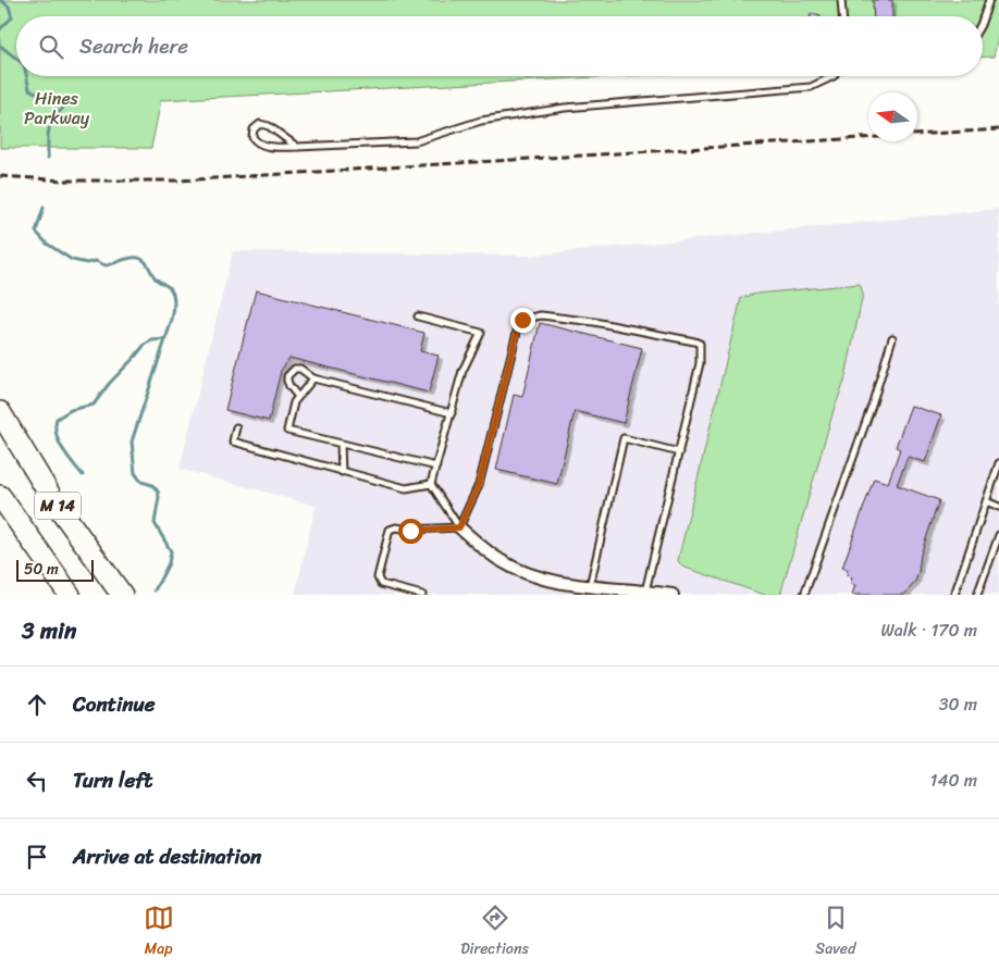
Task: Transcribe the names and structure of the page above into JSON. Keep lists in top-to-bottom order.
{
  "streets": {
    "highway": ["M 14"]
  },
  "parks": ["Hines Parkway"],
  "scale_bar": "50 m",
  "north": "left",
  "page": {
    "search": "Search here",
    "scale": "50 m",
    "heading": ["3 min", "Walk · 170 m"],
    "list": [
      ["Continue", "30 m"],
      ["Turn left", "140 m"],
      "Arrive at destination"
    ],
    "nav": ["Map", "Directions", "Saved"]
  }
}
